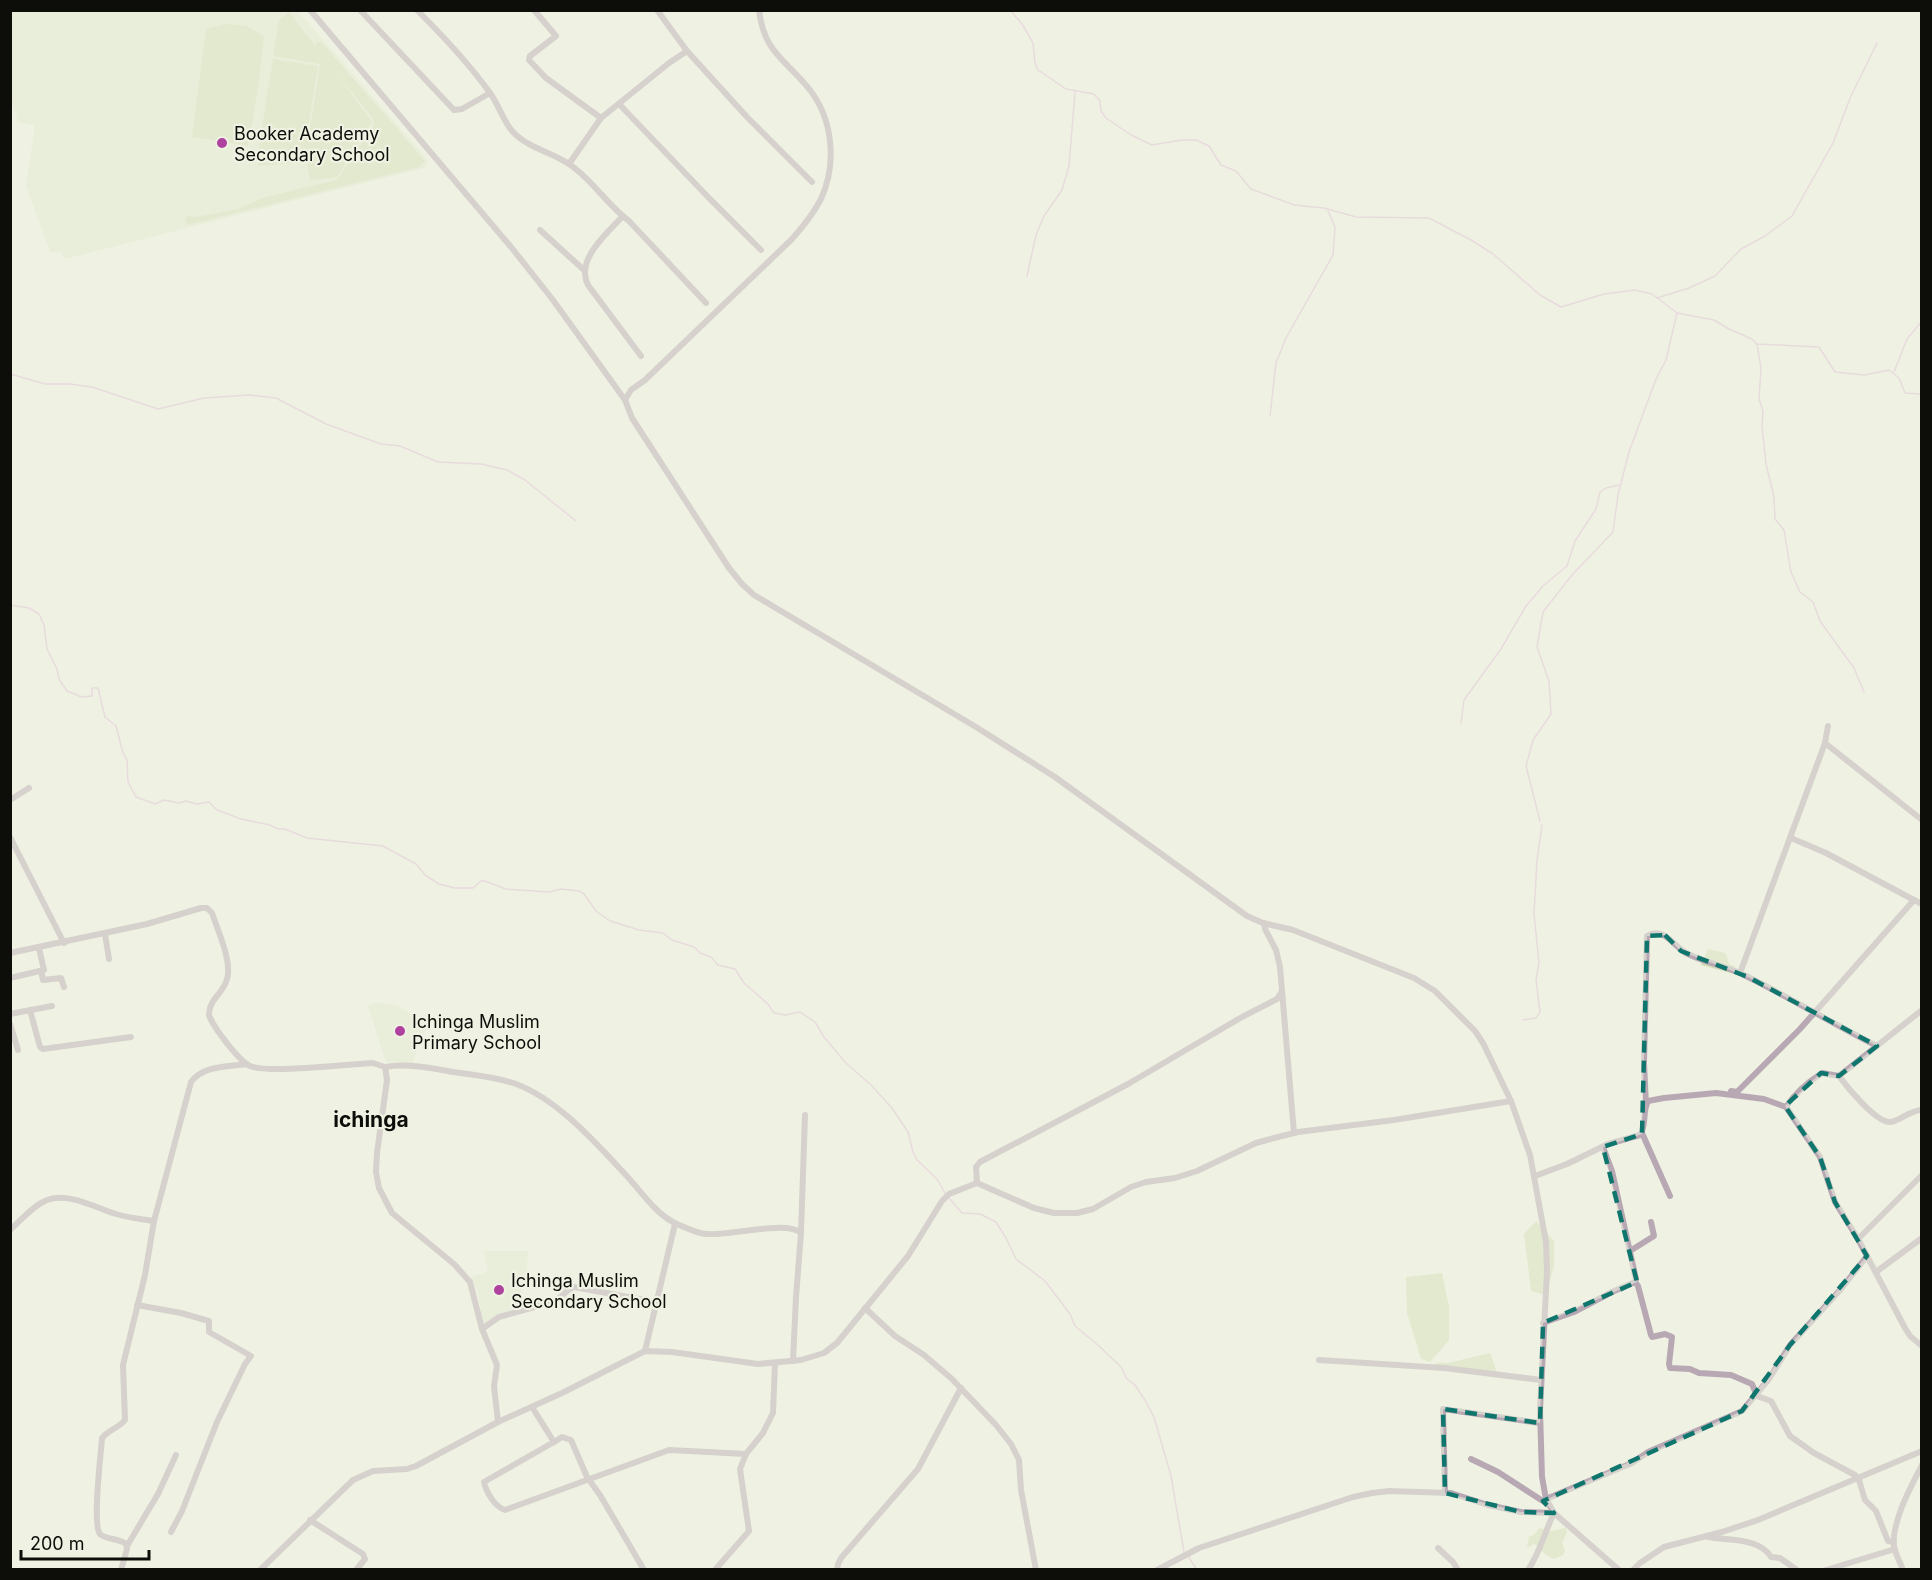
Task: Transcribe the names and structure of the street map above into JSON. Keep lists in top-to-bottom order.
{
  "districts": ["ichinga"],
  "places": ["Booker Academy Secondary School", "Ichinga Muslim Primary School", "Ichinga Muslim Secondary School"],
  "scale_bar": "200 m"
}
